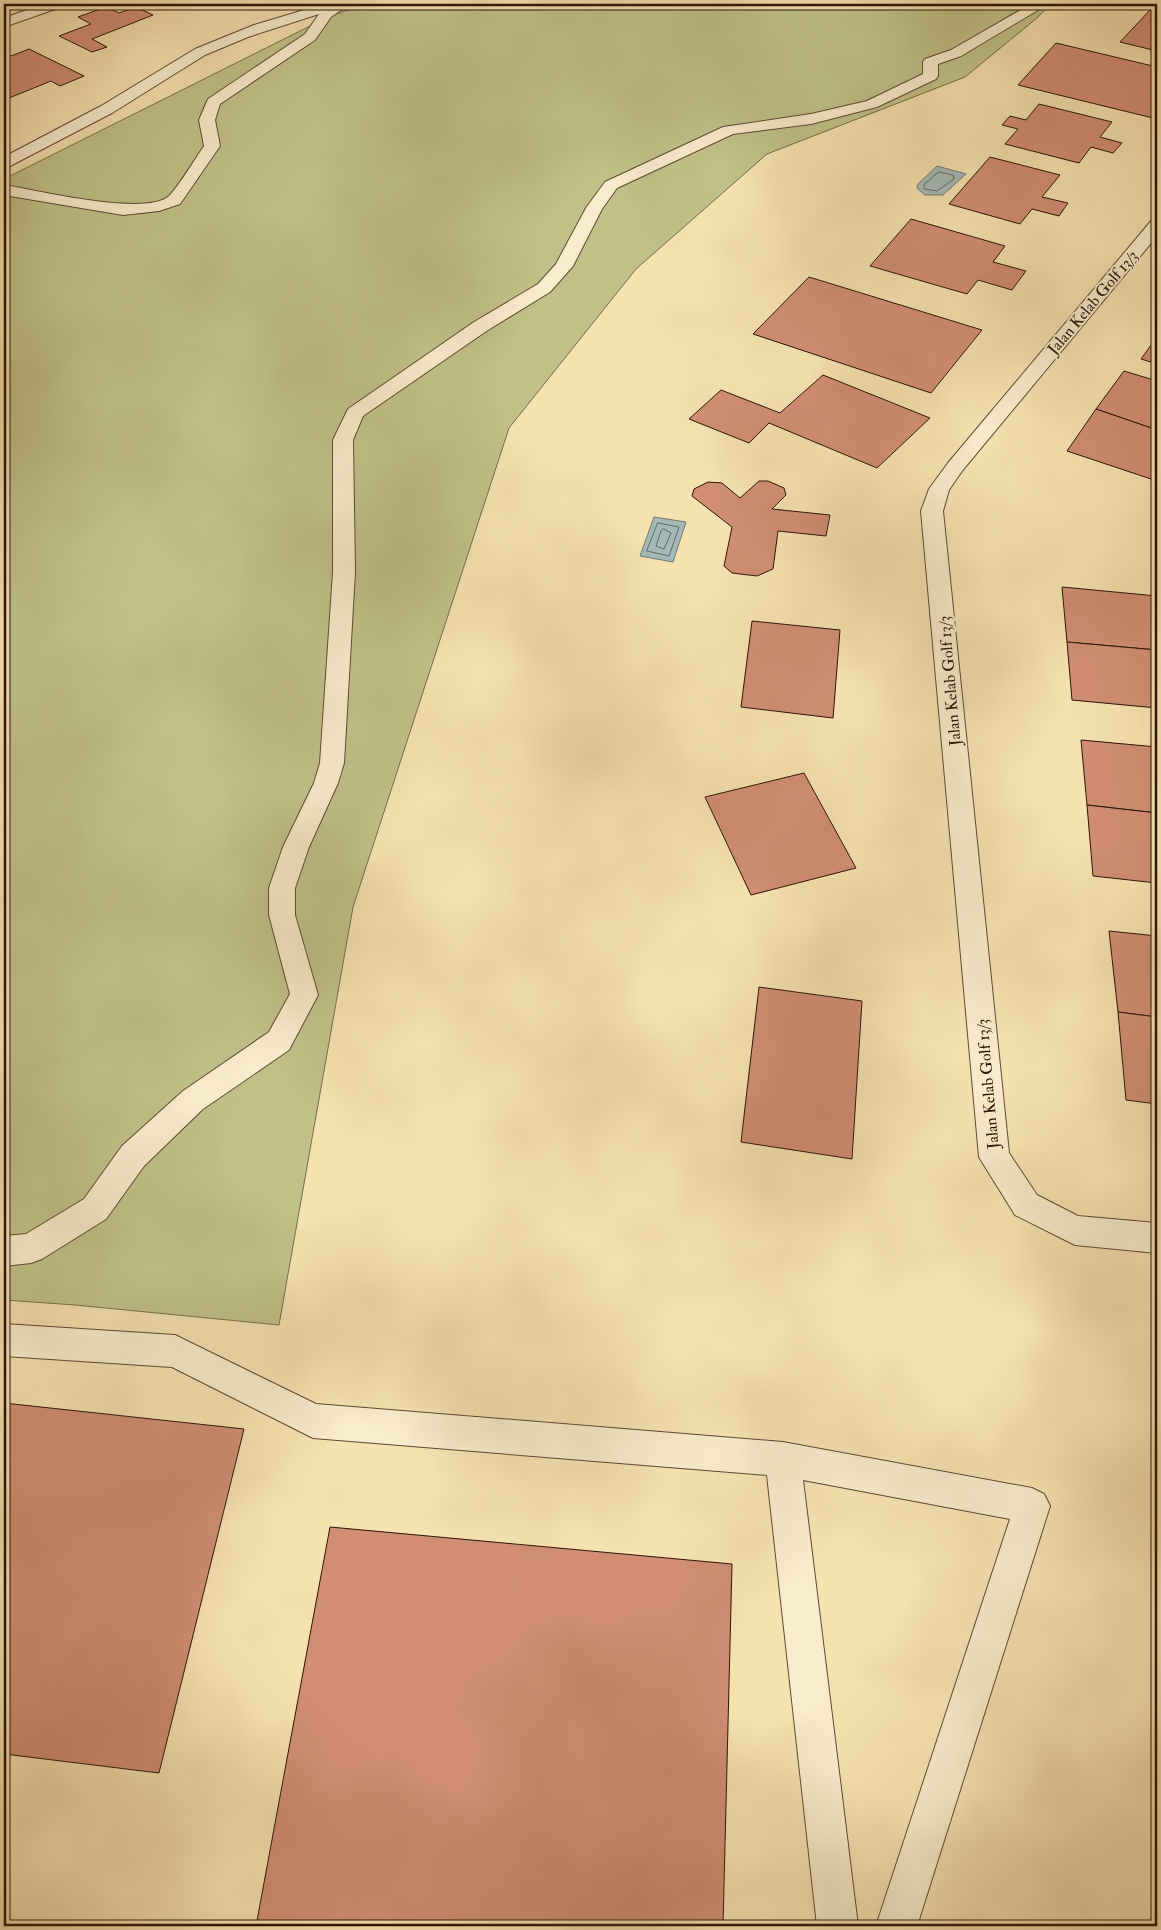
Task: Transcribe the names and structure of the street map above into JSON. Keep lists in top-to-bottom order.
{
  "streets": {
    "street": ["Jalan Kelab Golf 13/3"]
  }
}
